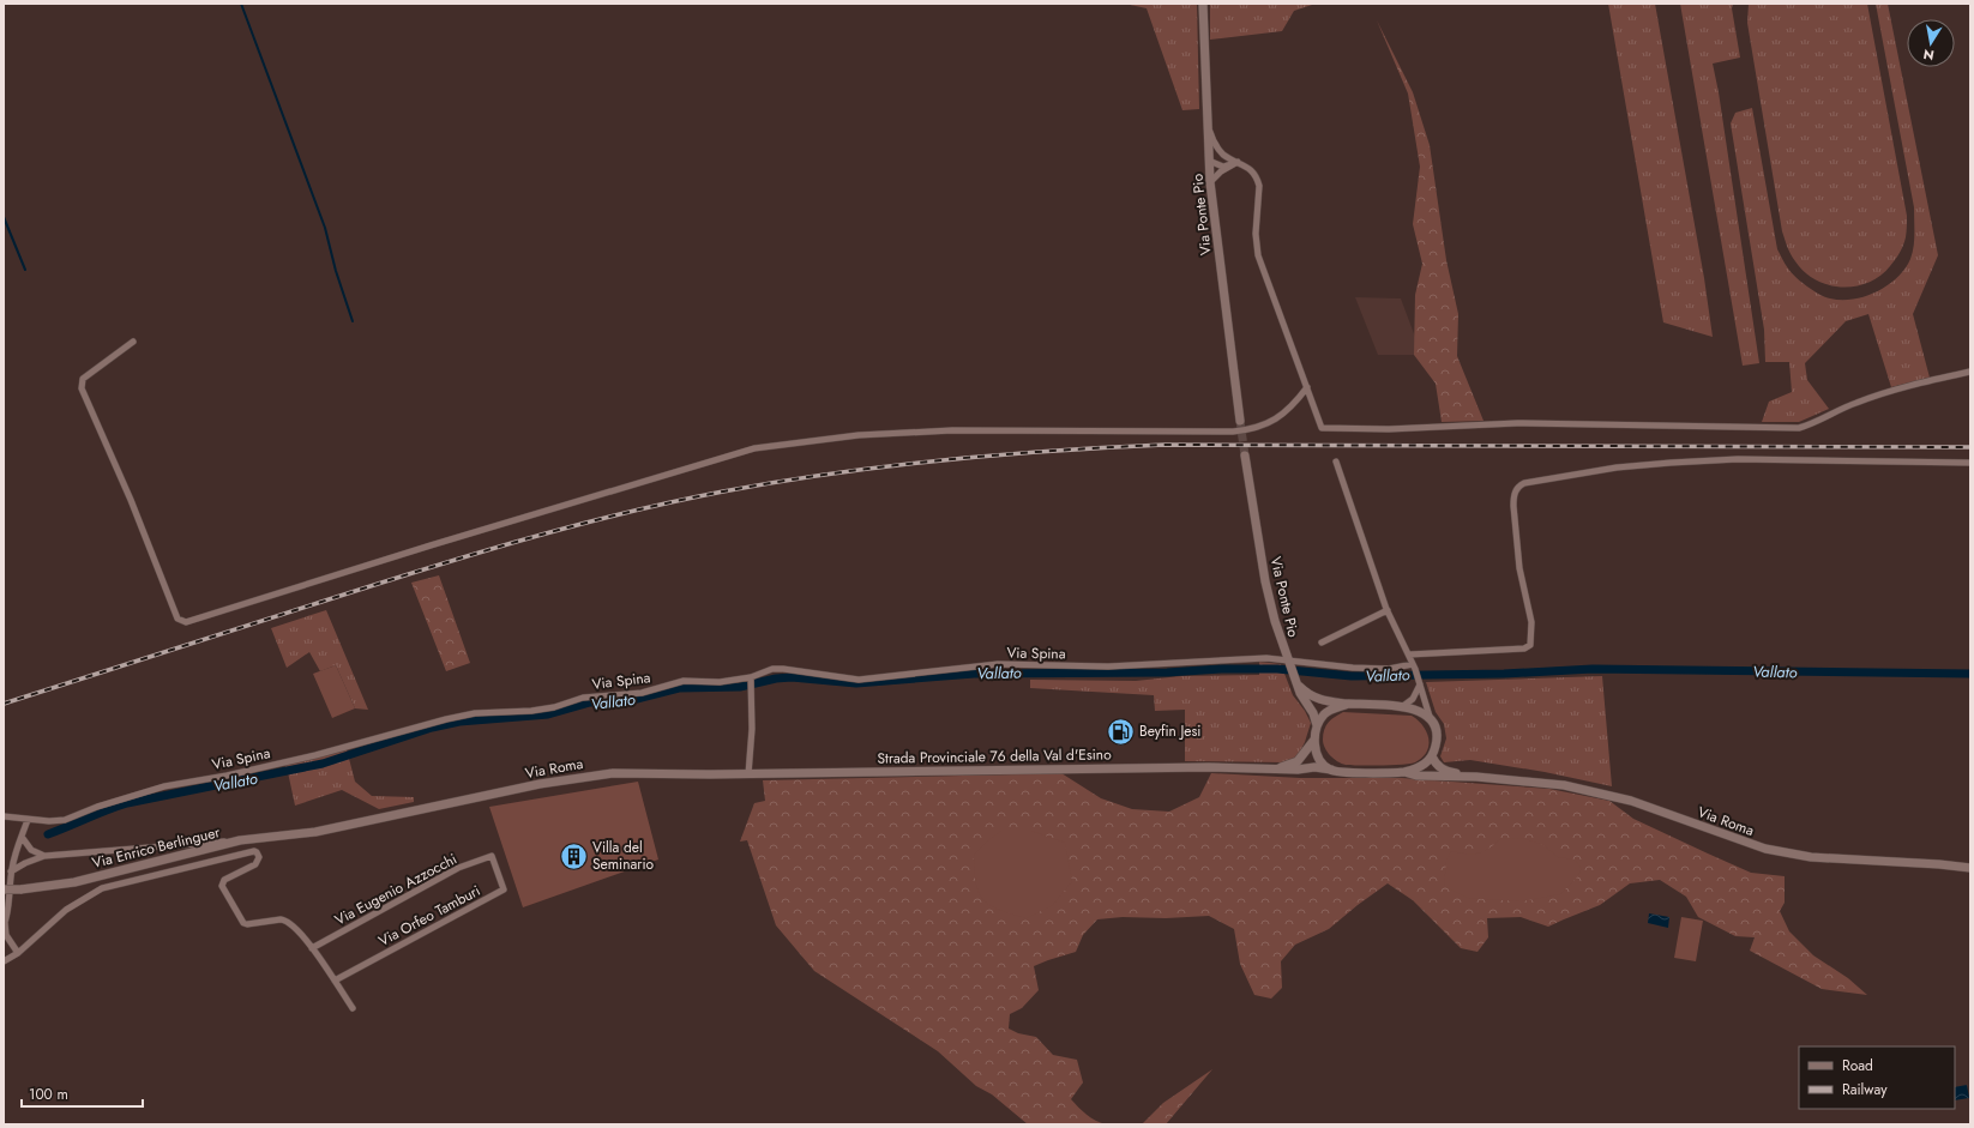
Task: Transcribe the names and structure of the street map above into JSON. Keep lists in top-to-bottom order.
{
  "streets": {
    "main road": [
      "Via Ponte Pio",
      "Strada Provinciale 76 della Val d'Esino",
      "Via Roma",
      "Via Enrico Berlinguer"
    ],
    "street": ["Via Spina", "Via Eugenio Azzocchi", "Via Orfeo Tamburi"]
  },
  "crossings": [
    ["Via Ponte Pio", "Via Spina"],
    ["Via Ponte Pio", "Strada Provinciale 76 della Val d'Esino"],
    ["Strada Provinciale 76 della Val d'Esino", "Via Roma"],
    ["Via Roma", "Via Enrico Berlinguer"],
    ["Via Eugenio Azzocchi", "Via Orfeo Tamburi"]
  ],
  "water": ["Vallato"],
  "places": {
    "fuel station": ["Beyfin Jesi"],
    "building": ["Villa del Seminario"]
  },
  "legend": ["Road", "Railway"],
  "scale_bar": "100 m",
  "north": "bottom"
}
